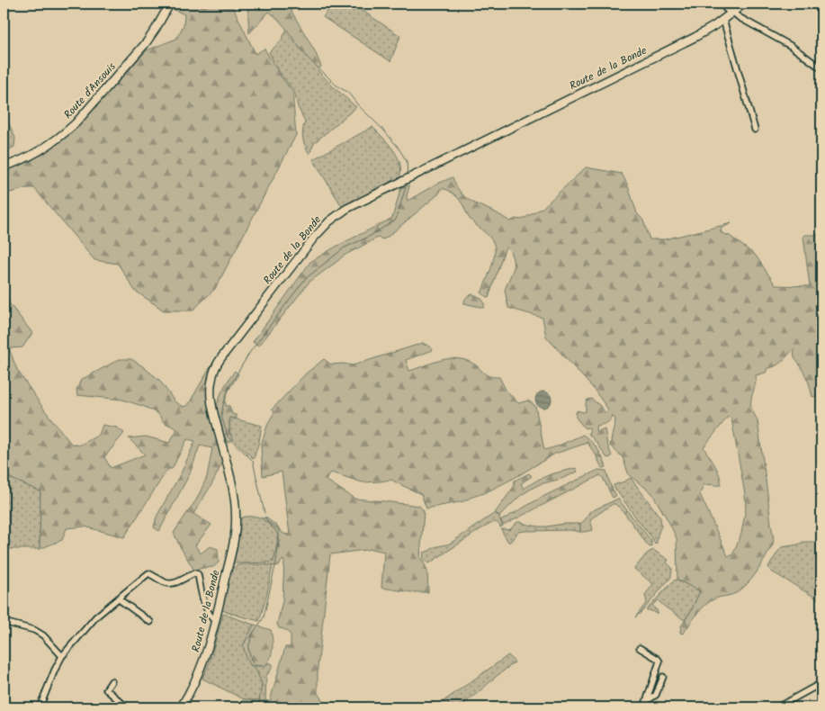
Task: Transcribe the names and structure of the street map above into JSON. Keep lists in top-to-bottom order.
{
  "streets": {
    "main road": ["Route de la Bonde", "Route d'Ansouis"]
  }
}
